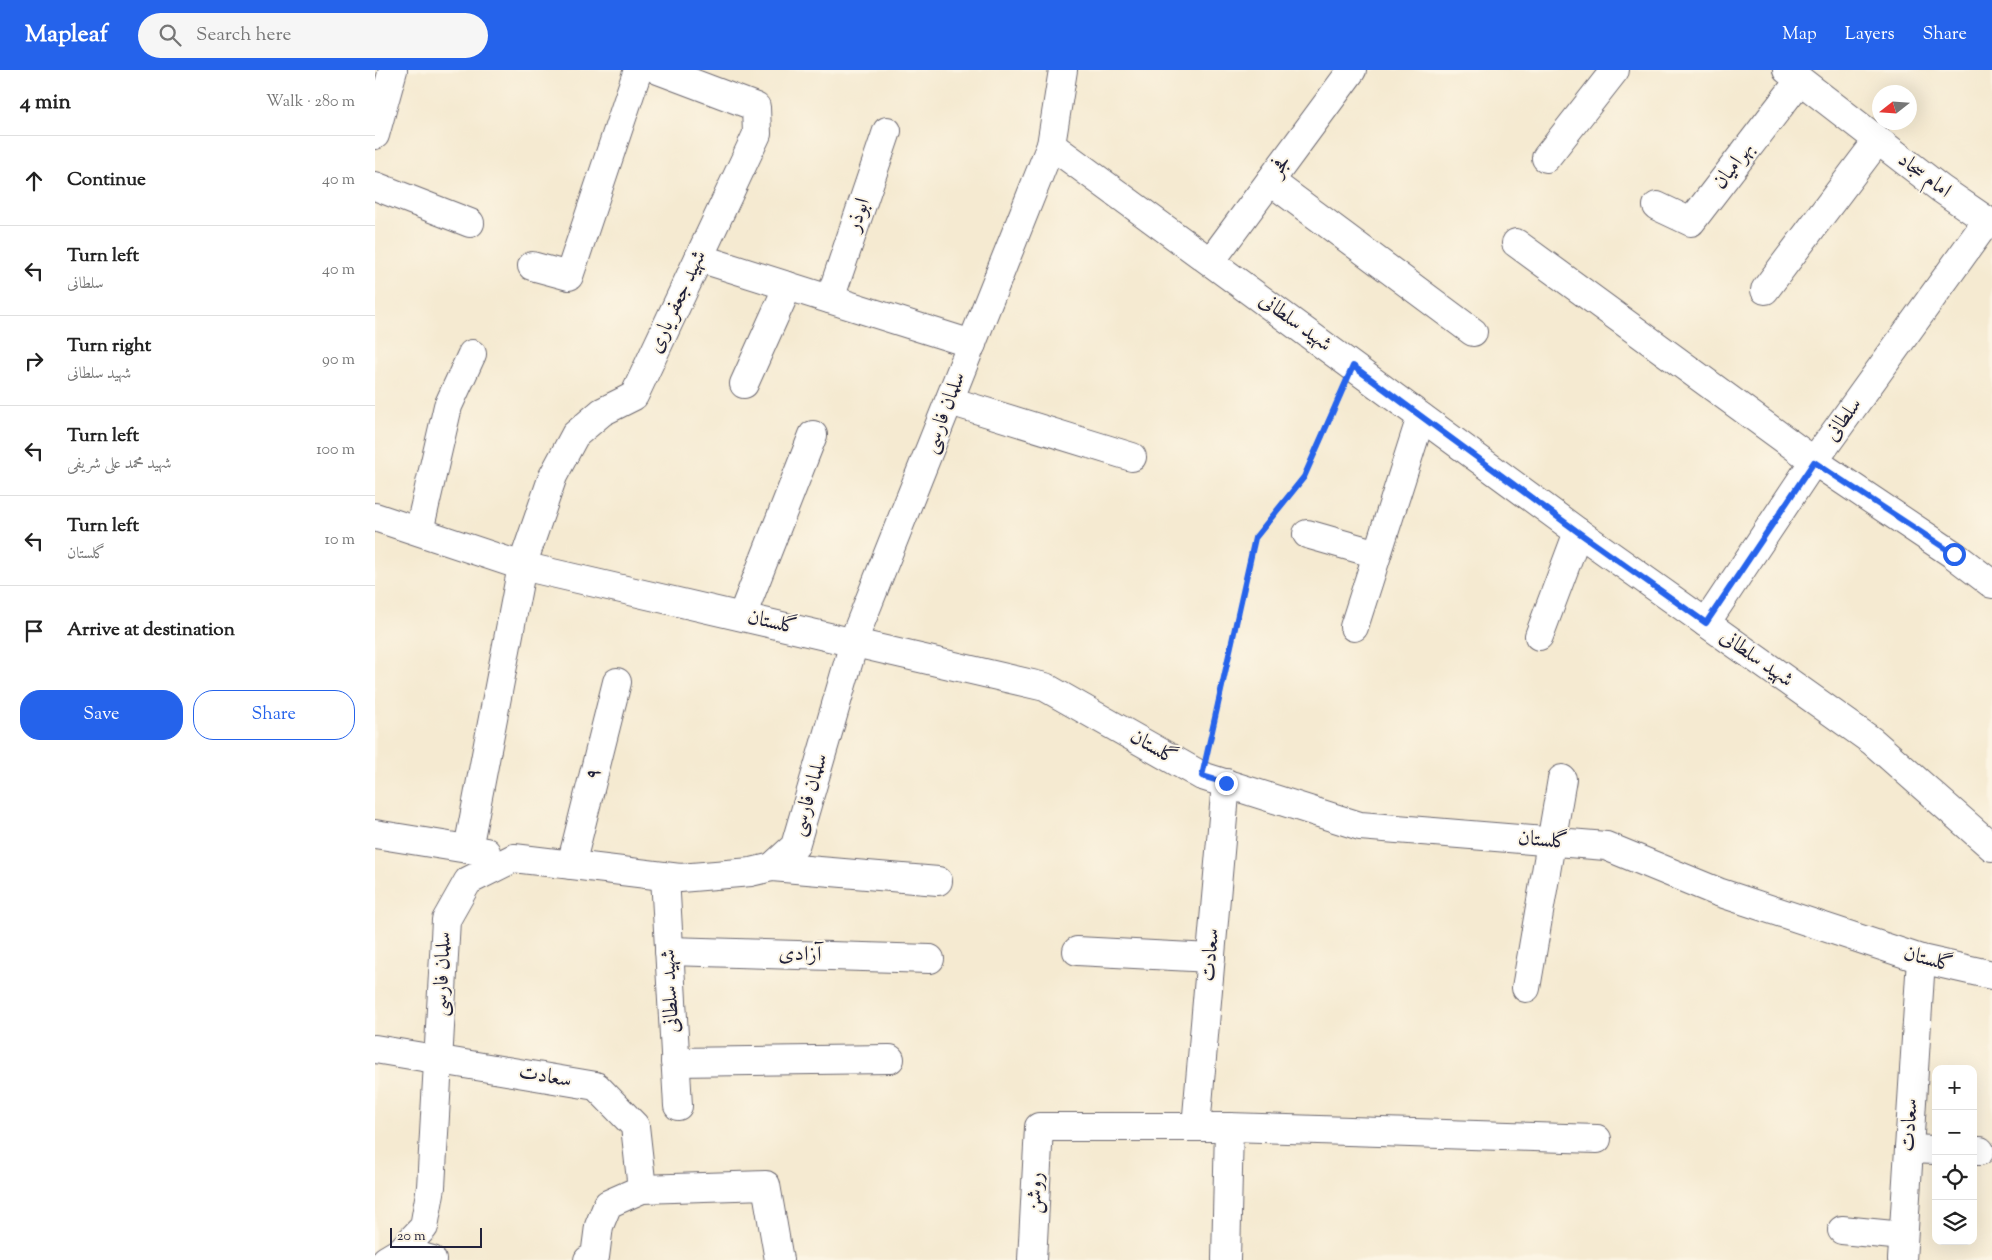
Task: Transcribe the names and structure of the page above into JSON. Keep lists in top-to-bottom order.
{
  "streets": {
    "street": [
      "فجر",
      "بهرامیان",
      "امام سجاد",
      "ابوذر",
      "شهید جعفر یاری",
      "شهید سلطانی",
      "سلمان فارسی",
      "سلطانی",
      "گلستان",
      "۹",
      "آزادی",
      "سعادت",
      "روشن"
    ]
  },
  "crossings": [
    ["فجر", "شهید سلطانی"],
    ["بهرامیان", "امام سجاد"],
    ["امام سجاد", "سلطانی"],
    ["شهید جعفر یاری", "گلستان"],
    ["شهید سلطانی", "سلمان فارسی"],
    ["شهید سلطانی", "سلطانی"],
    ["شهید سلطانی", "آزادی"],
    ["سلمان فارسی", "گلستان"],
    ["سلمان فارسی", "سعادت"],
    ["گلستان", "سعادت"],
    ["سعادت", "روشن"]
  ],
  "scale_bar": "20 m",
  "north": "left",
  "page": {
    "header": "Mapleaf",
    "search": "Search here",
    "nav": ["Map", "Layers", "Share"],
    "heading": ["4 min", "Walk · 280 m"],
    "list": [
      ["Continue", "40 m"],
      ["Turn left", "سلطانی", "40 m"],
      ["Turn right", "شهید سلطانی", "90 m"],
      ["Turn left", "شهید محمد علی شریفی", "100 m"],
      ["Turn left", "گلستان", "10 m"],
      "Arrive at destination"
    ],
    "buttons": ["Save", "Share"],
    "map_buttons": ["+", "−"],
    "scale": "20 m"
  }
}
